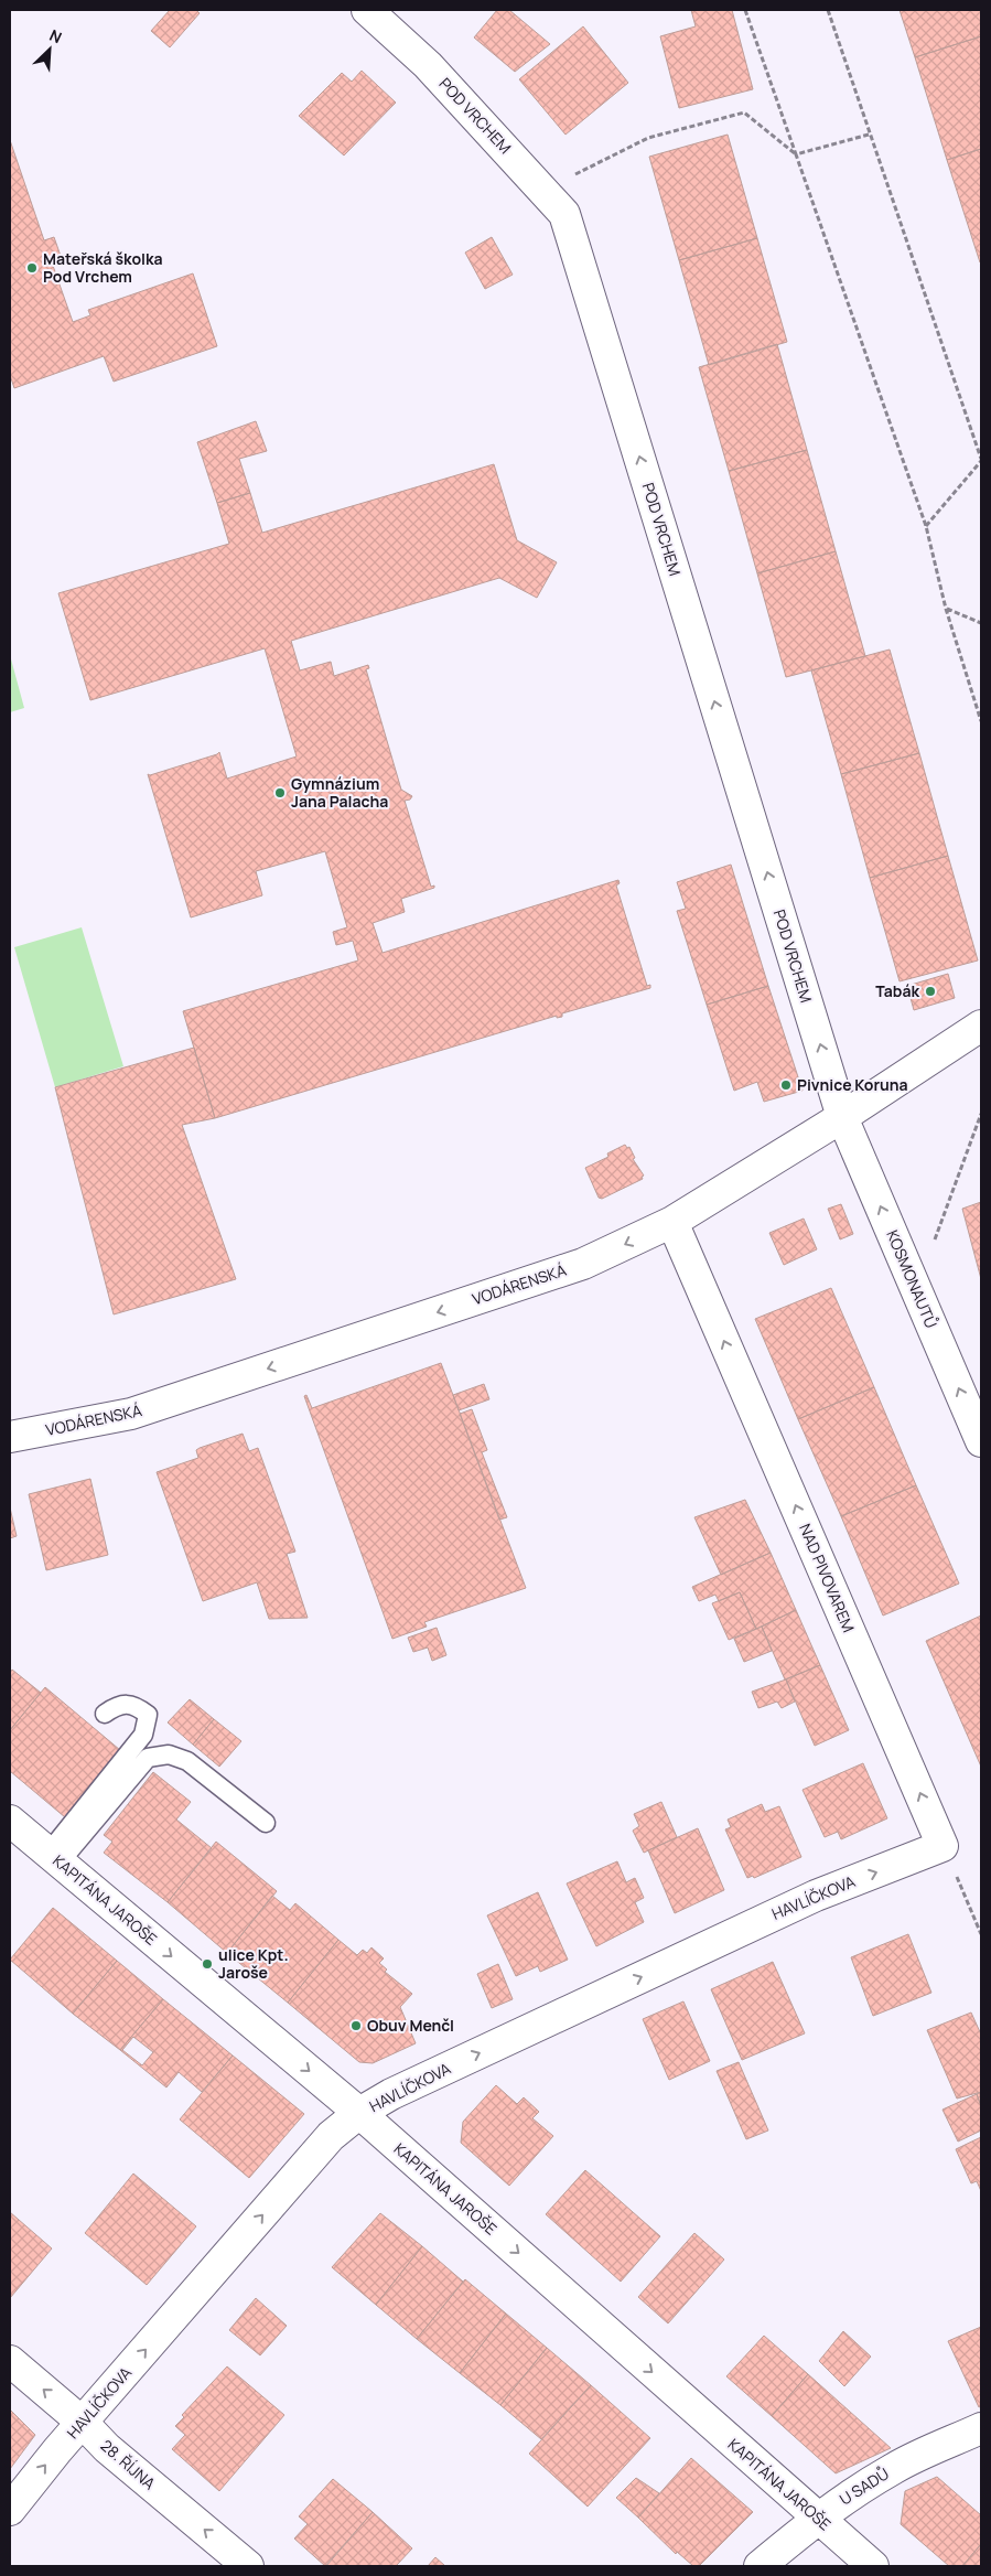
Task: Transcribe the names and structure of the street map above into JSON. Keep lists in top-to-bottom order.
{
  "streets": {
    "street": [
      "POD VRCHEM",
      "KOSMONAUTŮ",
      "VODÁRENSKÁ",
      "NAD PIVOVAREM",
      "HAVLÍČKOVA",
      "KAPITÁNA JAROŠE",
      "28. ŘÍJNA",
      "U SADŮ"
    ]
  },
  "crossings": [
    ["POD VRCHEM", "KOSMONAUTŮ"],
    ["POD VRCHEM", "VODÁRENSKÁ"],
    ["KOSMONAUTŮ", "VODÁRENSKÁ"],
    ["VODÁRENSKÁ", "NAD PIVOVAREM"],
    ["NAD PIVOVAREM", "HAVLÍČKOVA"],
    ["HAVLÍČKOVA", "KAPITÁNA JAROŠE"],
    ["HAVLÍČKOVA", "28. ŘÍJNA"],
    ["KAPITÁNA JAROŠE", "U SADŮ"]
  ],
  "one_way": [
    "POD VRCHEM",
    "KOSMONAUTŮ",
    "VODÁRENSKÁ",
    "NAD PIVOVAREM",
    "HAVLÍČKOVA",
    "KAPITÁNA JAROŠE",
    "28. ŘÍJNA"
  ],
  "places": [
    "Mateřská školka Pod Vrchem",
    "Gymnázium Jana Palacha",
    "Tabák",
    "Pivnice Koruna",
    "ulice Kpt. Jaroše",
    "Obuv Menčl"
  ],
  "north": "top right"
}
